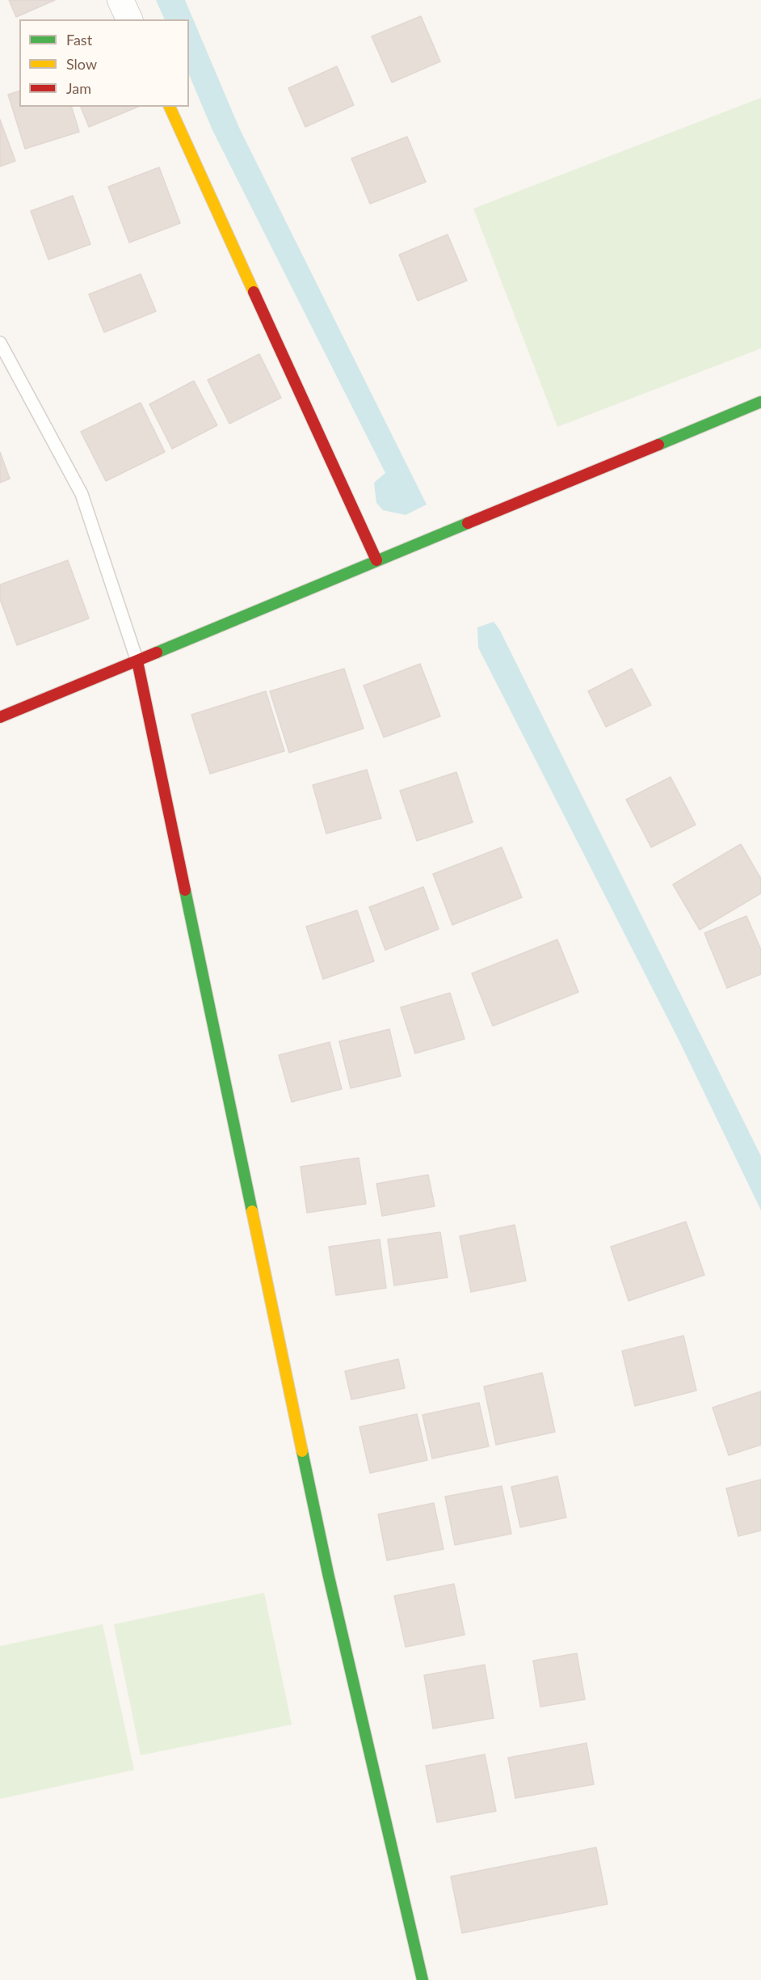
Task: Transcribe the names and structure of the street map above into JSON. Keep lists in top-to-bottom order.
{
  "legend": ["Fast", "Slow", "Jam"]
}
